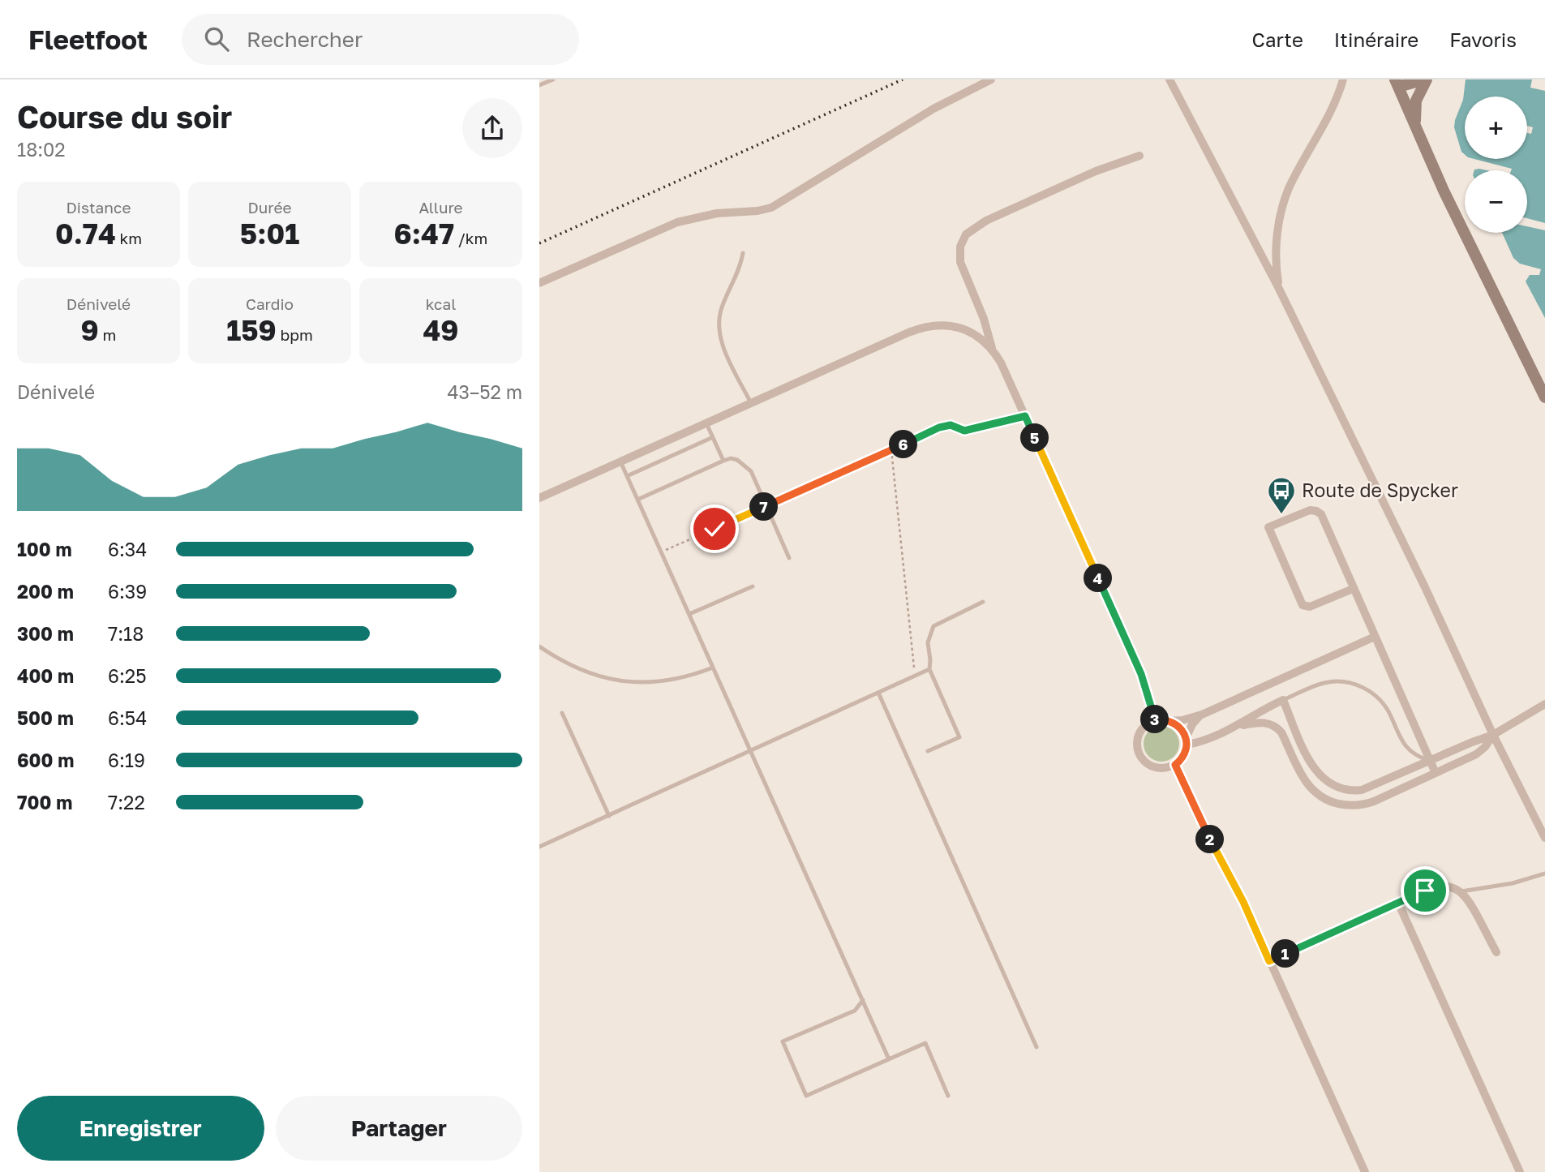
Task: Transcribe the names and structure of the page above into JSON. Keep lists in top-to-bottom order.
{
  "places": {
    "bus stop": ["Route de Spycker"]
  },
  "page": {
    "header": "Fleetfoot",
    "search": "Rechercher",
    "nav": ["Carte", "Itinéraire", "Favoris"],
    "heading": ["Course du soir", "18:02"],
    "map_buttons": ["+", "−"],
    "stats": [
      ["Distance", "0.74 km"],
      ["Durée", "5:01"],
      ["Allure", "6:47 /km"],
      ["Dénivelé", "9 m"],
      ["Cardio", "159 bpm"],
      ["kcal", "49"]
    ],
    "chart": ["Dénivelé", "43–52 m"],
    "pins": [
      "5",
      "6",
      "7",
      "4",
      "3",
      "2",
      "1"
    ],
    "list": [
      {
        "name": "100 m",
        "note": "6:34"
      },
      {
        "name": "200 m",
        "note": "6:39"
      },
      {
        "name": "300 m",
        "note": "7:18"
      },
      {
        "name": "400 m",
        "note": "6:25"
      },
      {
        "name": "500 m",
        "note": "6:54"
      },
      {
        "name": "600 m",
        "note": "6:19"
      },
      {
        "name": "700 m",
        "note": "7:22"
      }
    ],
    "buttons": ["Enregistrer", "Partager"]
  }
}
